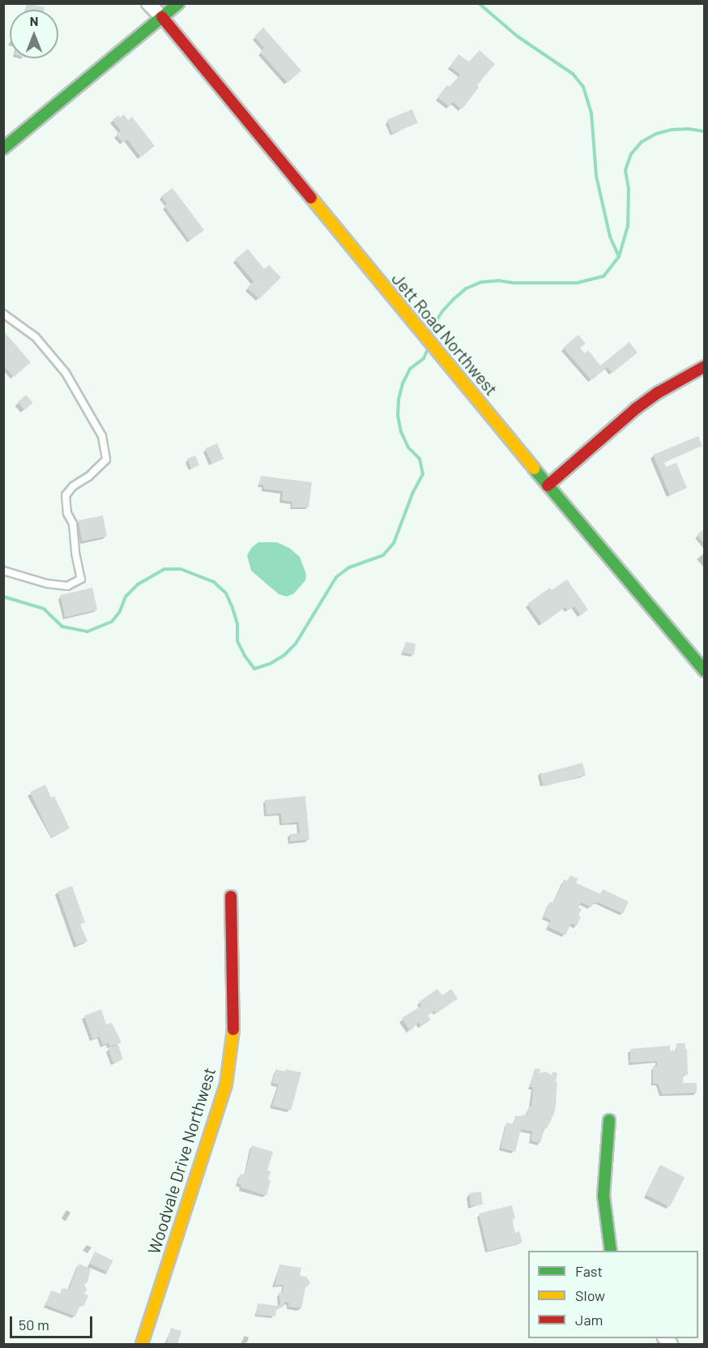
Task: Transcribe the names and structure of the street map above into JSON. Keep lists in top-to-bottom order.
{
  "streets": {
    "street": ["Jett Road Northwest", "Woodvale Drive Northwest"]
  },
  "legend": ["Fast", "Slow", "Jam"],
  "scale_bar": "50 m",
  "north": "top"
}
